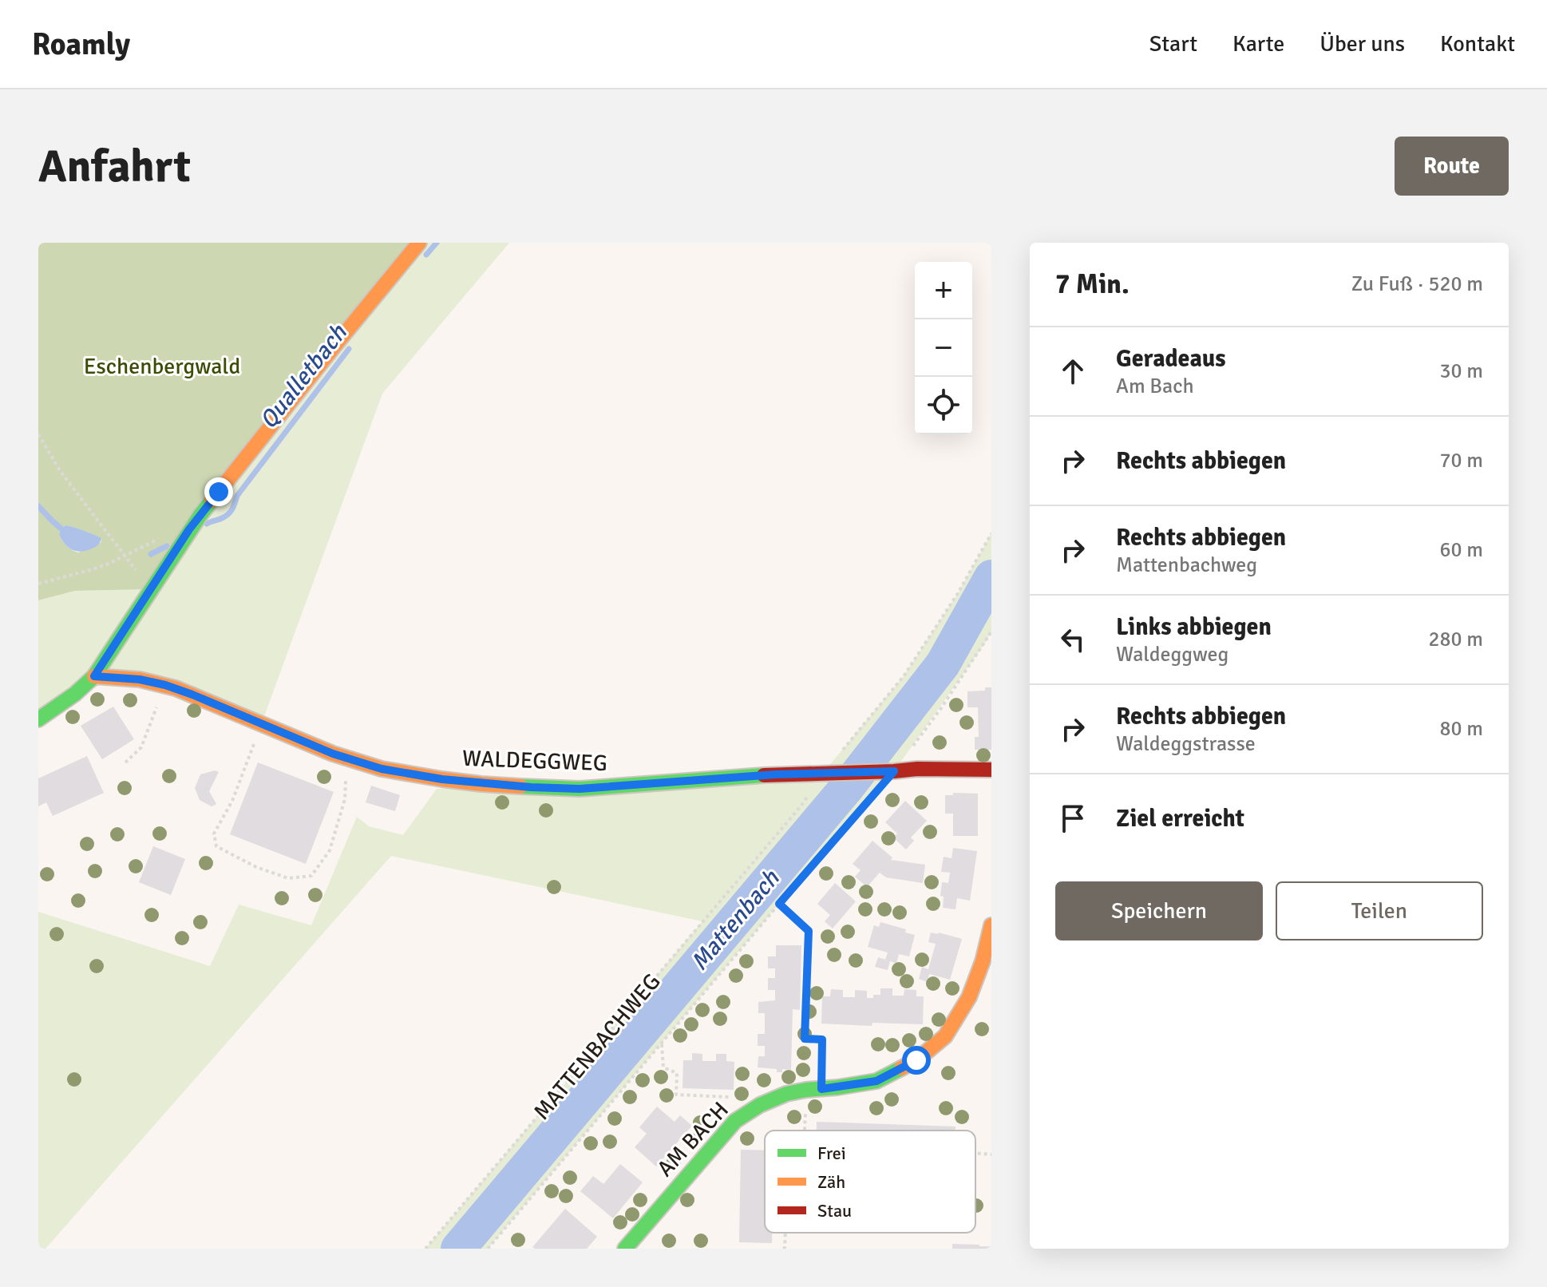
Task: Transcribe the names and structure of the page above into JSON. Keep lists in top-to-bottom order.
{
  "streets": {
    "street": ["WALDEGGWEG", "AM BACH"],
    "path": ["MATTENBACHWEG"]
  },
  "crossings": [
    ["WALDEGGWEG", "MATTENBACHWEG"]
  ],
  "water": ["Qualletbach", "Mattenbach"],
  "parks": ["Eschenbergwald"],
  "legend": ["Frei", "Zäh", "Stau"],
  "page": {
    "header": "Roamly",
    "nav": [
      "Start",
      "Karte",
      "Über uns",
      "Kontakt"
    ],
    "buttons": [
      "Route",
      ["Speichern", "Teilen"]
    ],
    "title": "Anfahrt",
    "heading": ["7 Min.", "Zu Fuß · 520 m"],
    "map_buttons": ["+", "−"],
    "list": [
      ["Geradeaus", "Am Bach", "30 m"],
      ["Rechts abbiegen", "70 m"],
      ["Rechts abbiegen", "Mattenbachweg", "60 m"],
      ["Links abbiegen", "Waldeggweg", "280 m"],
      ["Rechts abbiegen", "Waldeggstrasse", "80 m"],
      "Ziel erreicht"
    ]
  }
}
